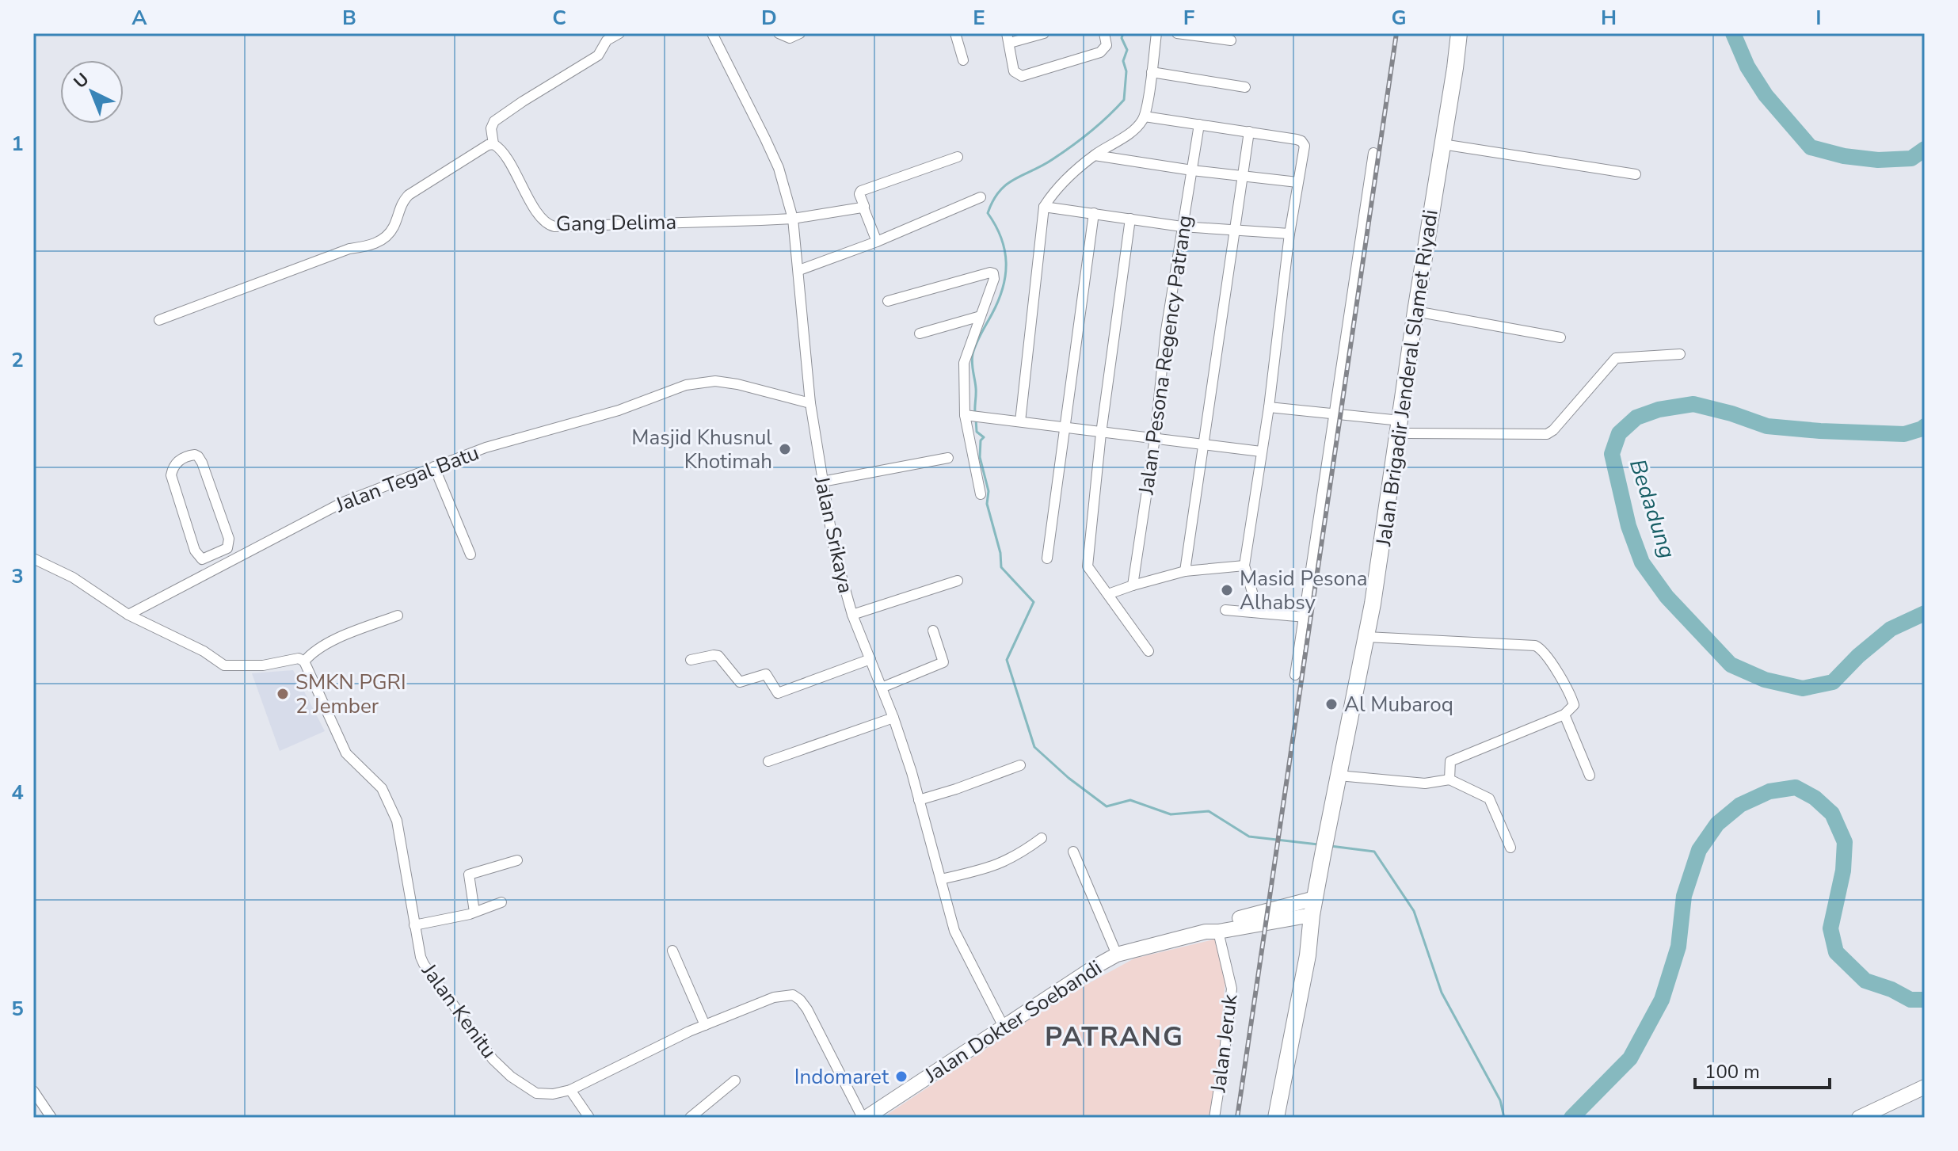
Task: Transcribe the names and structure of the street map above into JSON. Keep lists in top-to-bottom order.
{
  "streets": {
    "main road": ["Jalan Brigadir Jenderal Slamet Riyadi", "Jalan Dokter Soebandi"],
    "street": [
      "Gang Delima",
      "Jalan Pesona Regency Patrang",
      "Jalan Tegal Batu",
      "Jalan Srikaya",
      "Jalan Kenitu",
      "Jalan Jeruk"
    ]
  },
  "crossings": [
    ["Gang Delima", "Jalan Srikaya"],
    ["Jalan Brigadir Jenderal Slamet Riyadi", "Jalan Dokter Soebandi"],
    ["Jalan Tegal Batu", "Jalan Srikaya"],
    ["Jalan Srikaya", "Jalan Dokter Soebandi"],
    ["Jalan Kenitu", "Jalan Dokter Soebandi"],
    ["Jalan Dokter Soebandi", "Jalan Jeruk"]
  ],
  "districts": ["PATRANG"],
  "water": ["Bedadung"],
  "places": [
    "Masjid Khusnul Khotimah",
    "Masid Pesona Alhabsy",
    "SMKN PGRI 2 Jember",
    "Al Mubaroq",
    "Indomaret"
  ],
  "scale_bar": "100 m",
  "north": "top left",
  "grid": {
    "columns": [
      "A",
      "B",
      "C",
      "D",
      "E",
      "F",
      "G",
      "H",
      "I"
    ],
    "rows": [
      "1",
      "2",
      "3",
      "4",
      "5"
    ]
  }
}
